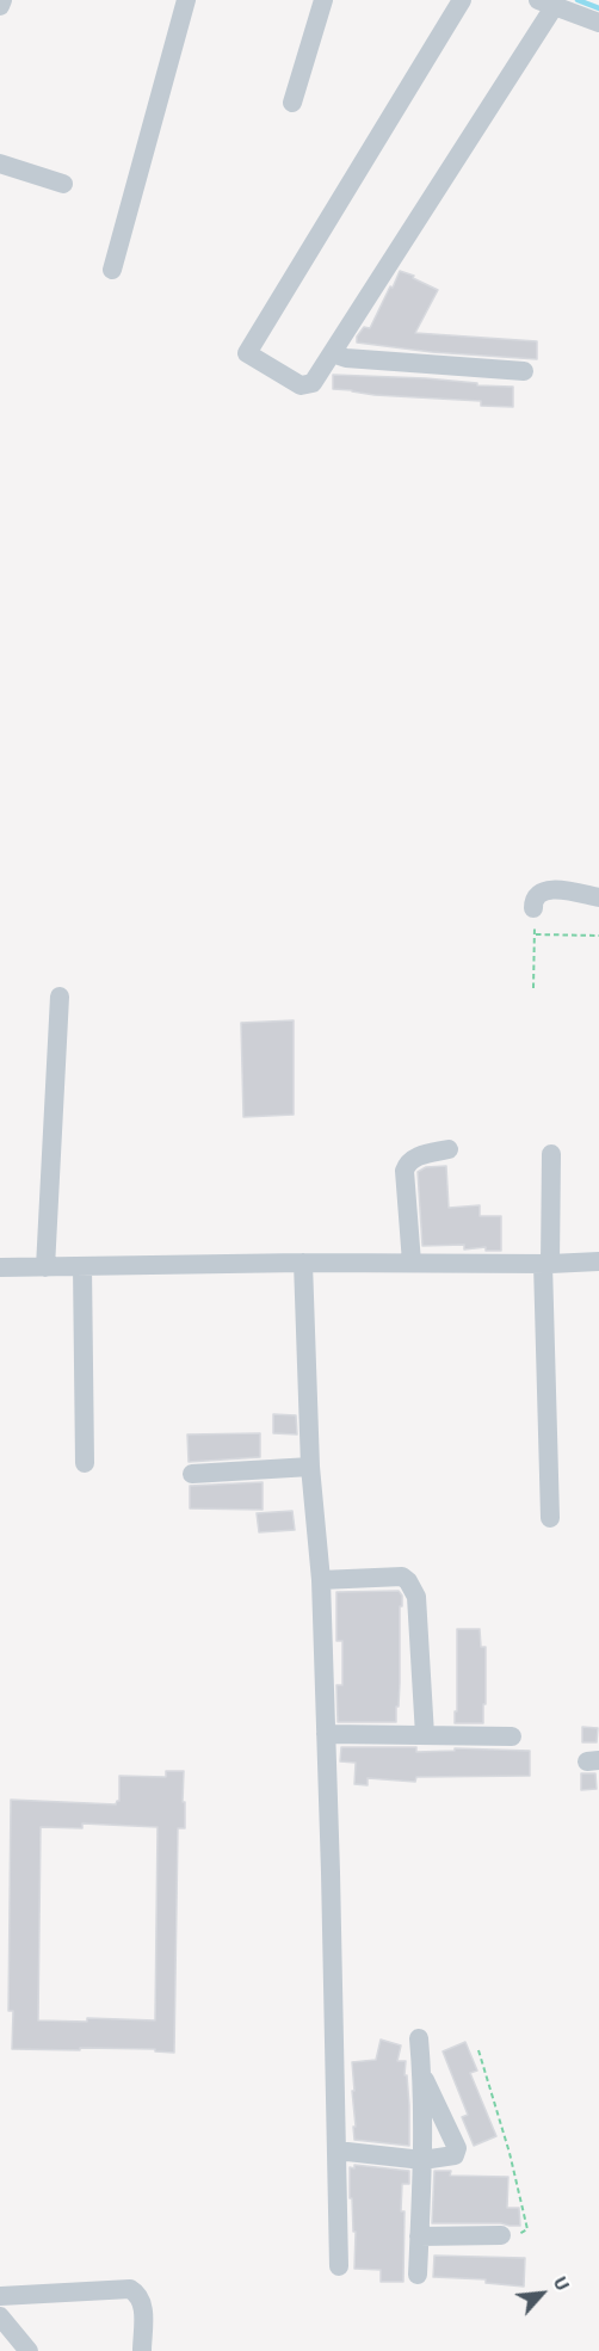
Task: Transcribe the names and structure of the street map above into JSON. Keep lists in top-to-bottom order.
{
  "north": "top right"
}
